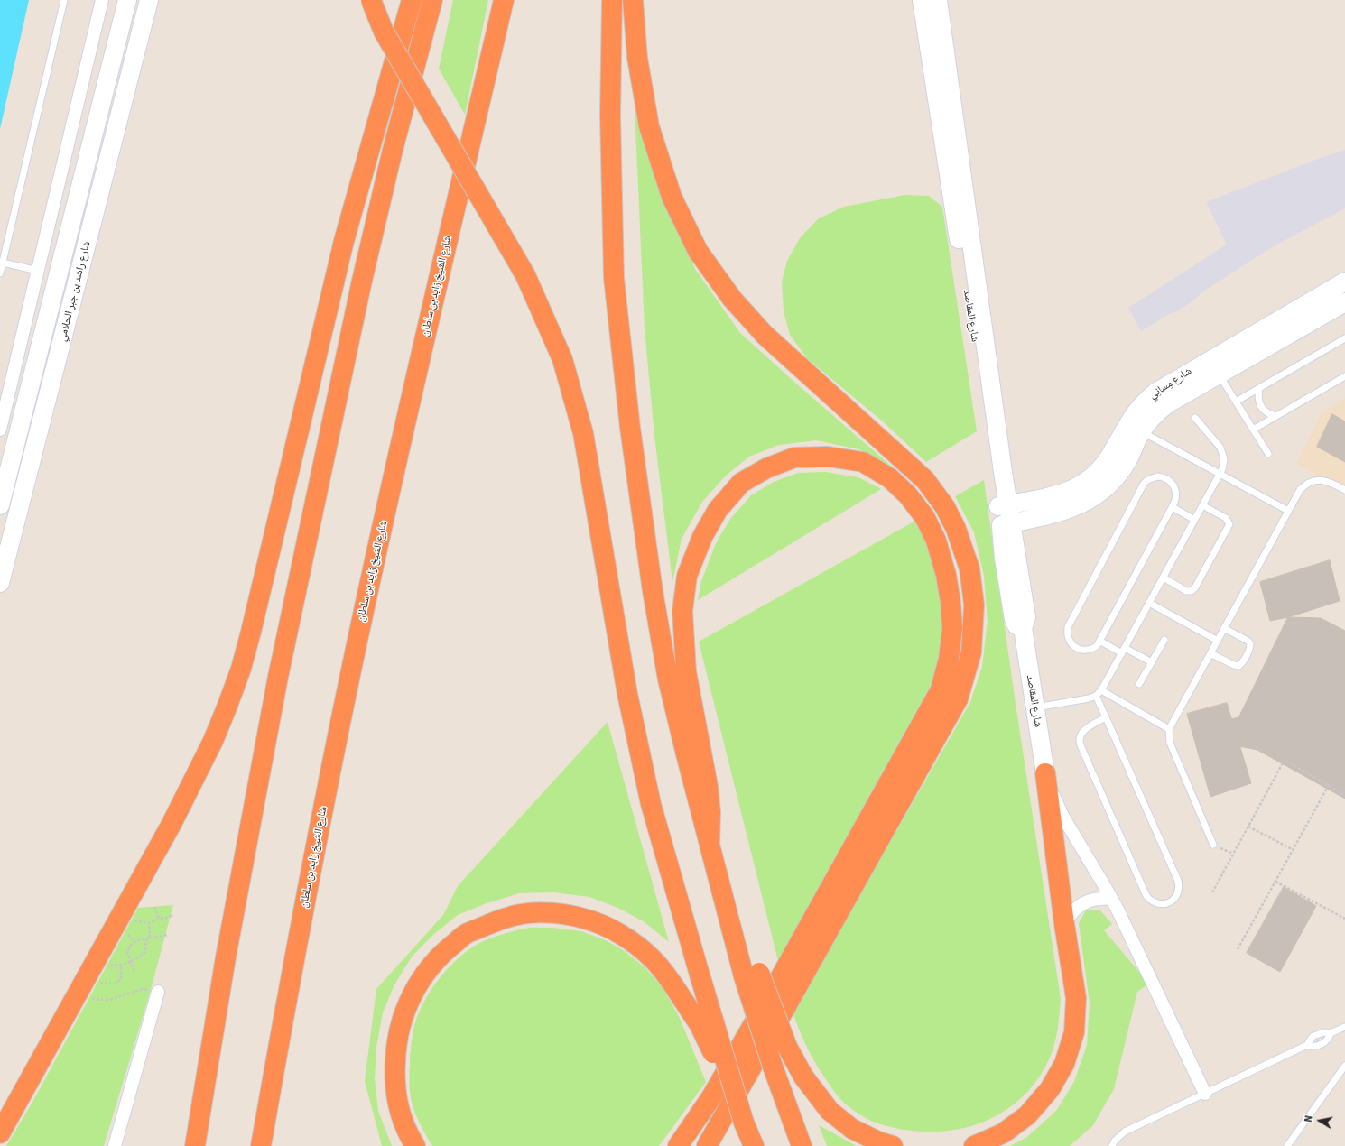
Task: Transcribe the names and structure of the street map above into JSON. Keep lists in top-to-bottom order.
{
  "streets": {
    "highway": ["شارع الشيخ زايد بن سلطان"],
    "street": ["شارع راشد بن جبر الحلامي", "شارع المقاصد", "شارع مِسانِي"]
  },
  "crossings": [
    ["شارع المقاصد", "شارع مِسانِي"]
  ],
  "north": "left"
}
